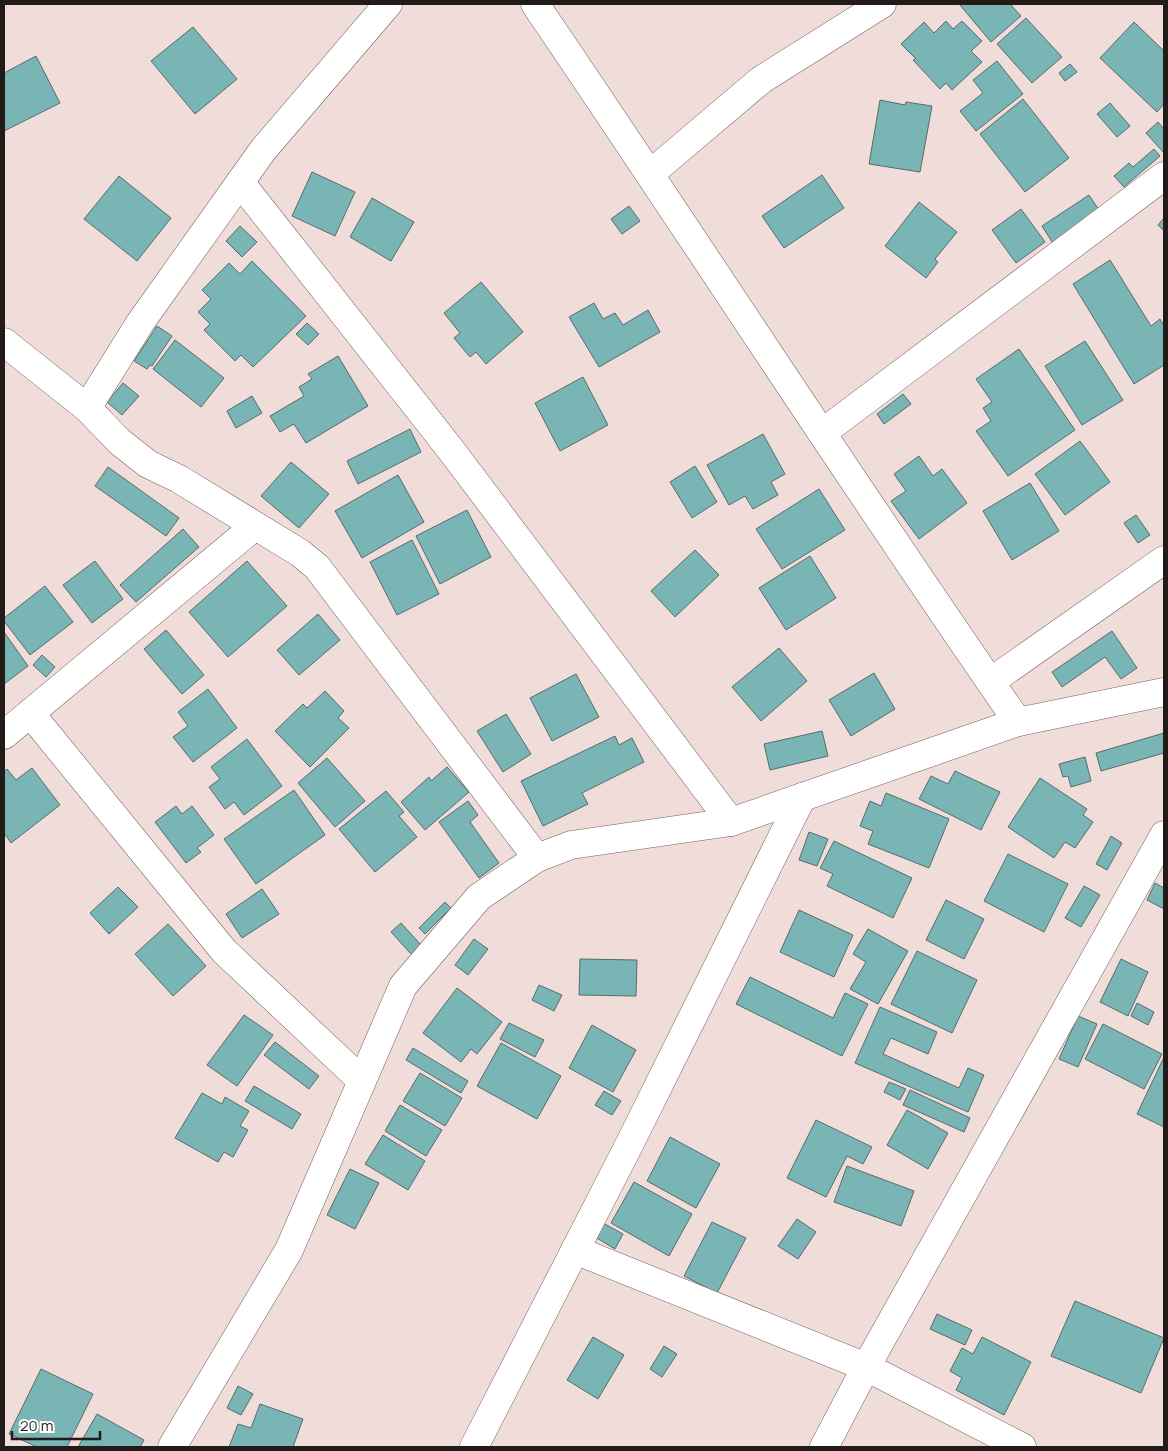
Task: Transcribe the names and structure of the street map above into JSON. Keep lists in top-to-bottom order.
{
  "scale_bar": "20 m"
}
